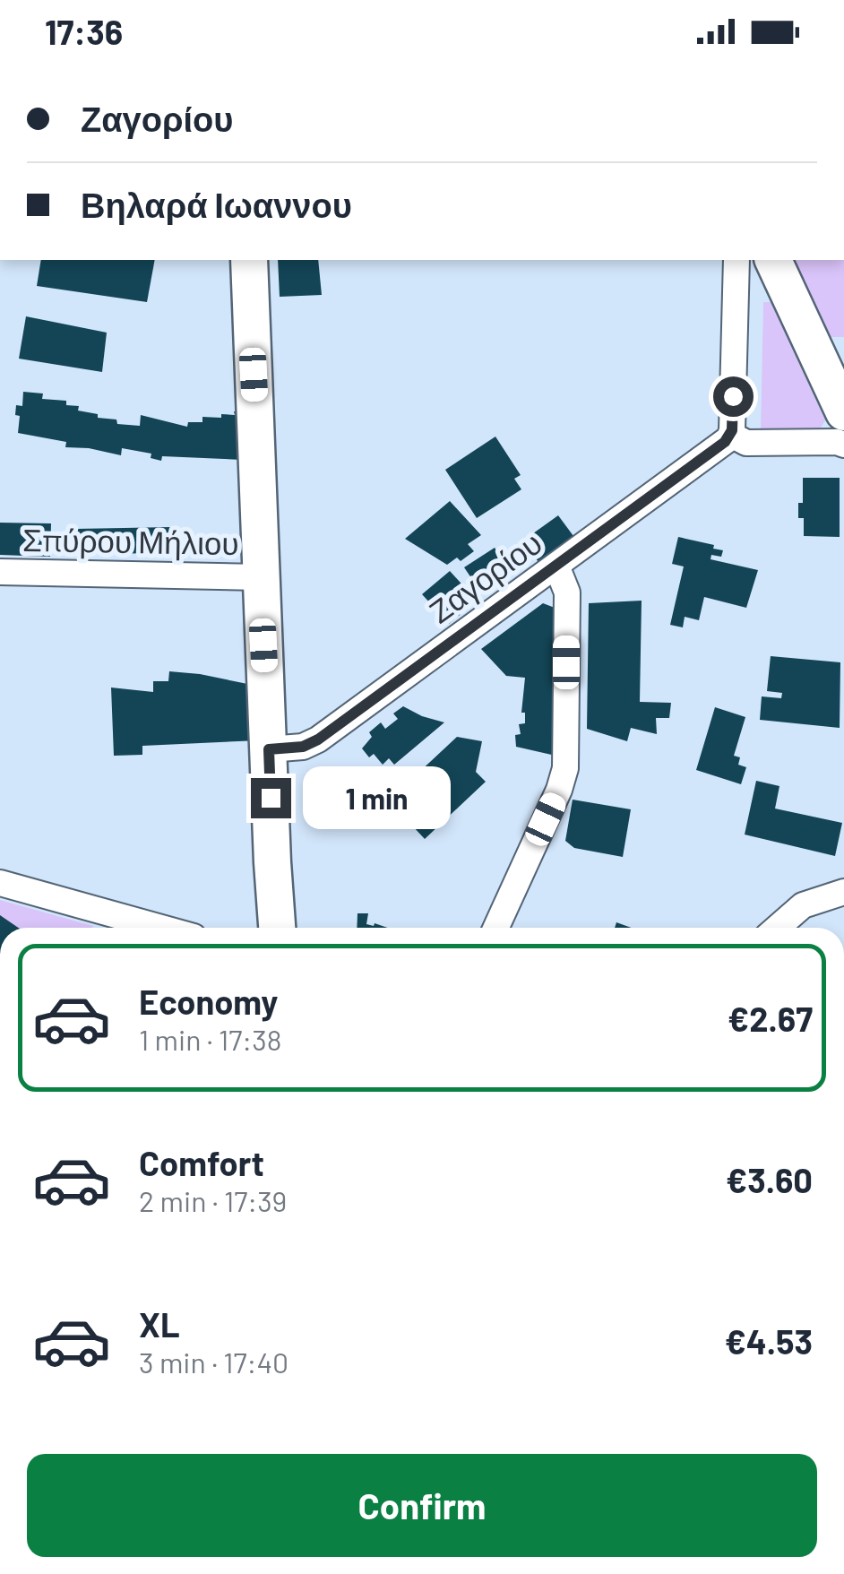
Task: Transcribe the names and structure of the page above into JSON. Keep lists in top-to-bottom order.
{
  "streets": {
    "street": ["Σπύρου Μήλιου", "Ζαγορίου"]
  },
  "page": {
    "status": "17:36",
    "banner": ["Ζαγορίου", "Βηλαρά Ιωαννου"],
    "bubble": "1 min",
    "list": [
      {
        "name": "Economy",
        "note": "1 min · 17:38",
        "value": "€2.67"
      },
      {
        "name": "Comfort",
        "note": "2 min · 17:39",
        "value": "€3.60"
      },
      {
        "name": "XL",
        "note": "3 min · 17:40",
        "value": "€4.53"
      }
    ],
    "buttons": "Confirm"
  }
}
